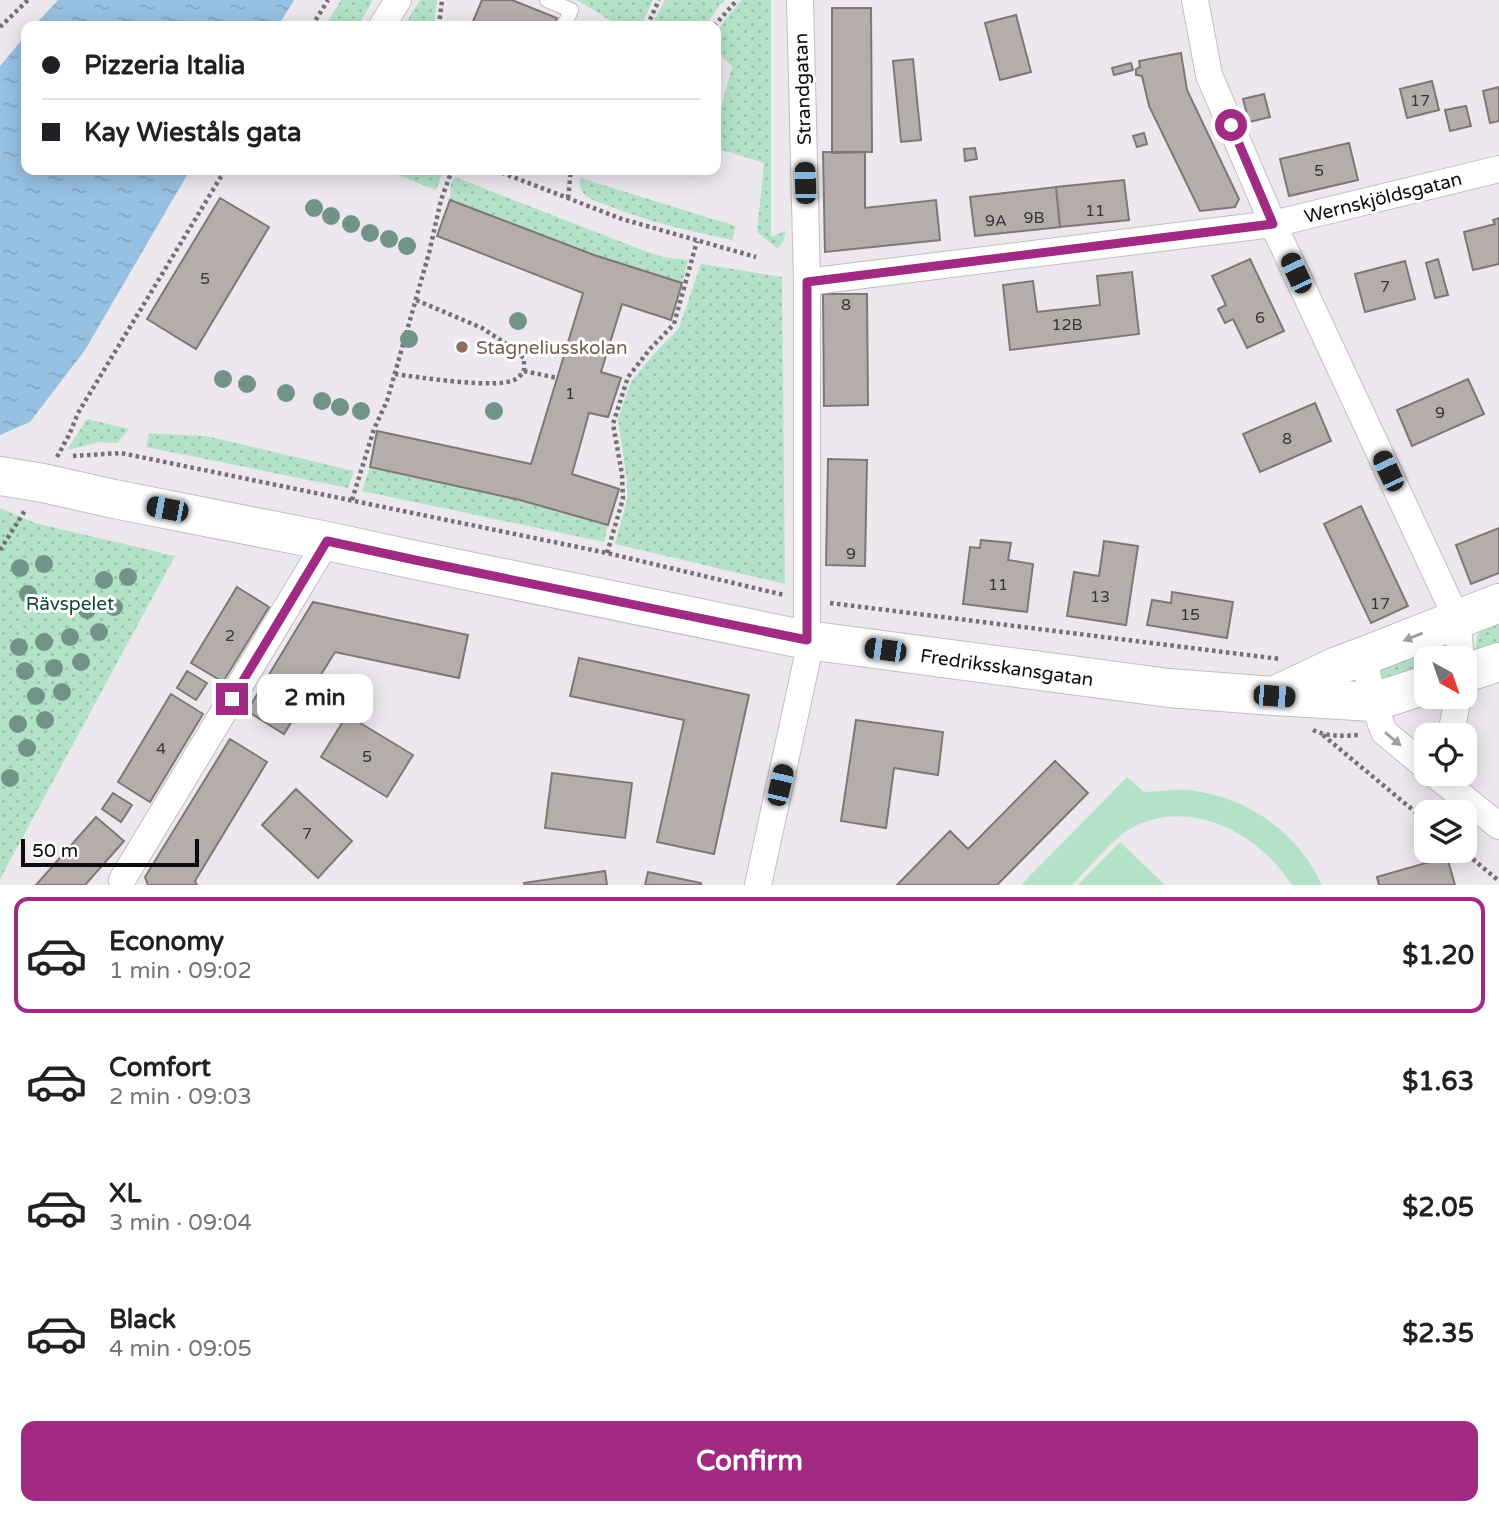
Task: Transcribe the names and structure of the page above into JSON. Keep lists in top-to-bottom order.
{
  "streets": {
    "main road": ["Fredriksskansgatan"],
    "street": ["Strandgatan", "Wernskjöldsgatan"]
  },
  "crossings": [
    ["Strandgatan", "Wernskjöldsgatan"],
    ["Strandgatan", "Fredriksskansgatan"]
  ],
  "parks": ["Rävspelet"],
  "places": ["Stagneliusskolan"],
  "house_numbers": [
    "17",
    "5",
    "11",
    "9B",
    "9A",
    "5",
    "7",
    "8",
    "6",
    "12B",
    "1",
    "9",
    "8",
    "9",
    "11",
    "13",
    "17",
    "15",
    "2",
    "4",
    "5",
    "7"
  ],
  "scale_bar": "50 m",
  "north": "bottom right",
  "page": {
    "banner": ["Pizzeria Italia", "Kay Wieståls gata"],
    "bubble": "2 min",
    "scale": "50 m",
    "list": [
      {
        "name": "Economy",
        "note": "1 min · 09:02",
        "value": "$1.20"
      },
      {
        "name": "Comfort",
        "note": "2 min · 09:03",
        "value": "$1.63"
      },
      {
        "name": "XL",
        "note": "3 min · 09:04",
        "value": "$2.05"
      },
      {
        "name": "Black",
        "note": "4 min · 09:05",
        "value": "$2.35"
      }
    ],
    "buttons": "Confirm"
  }
}
